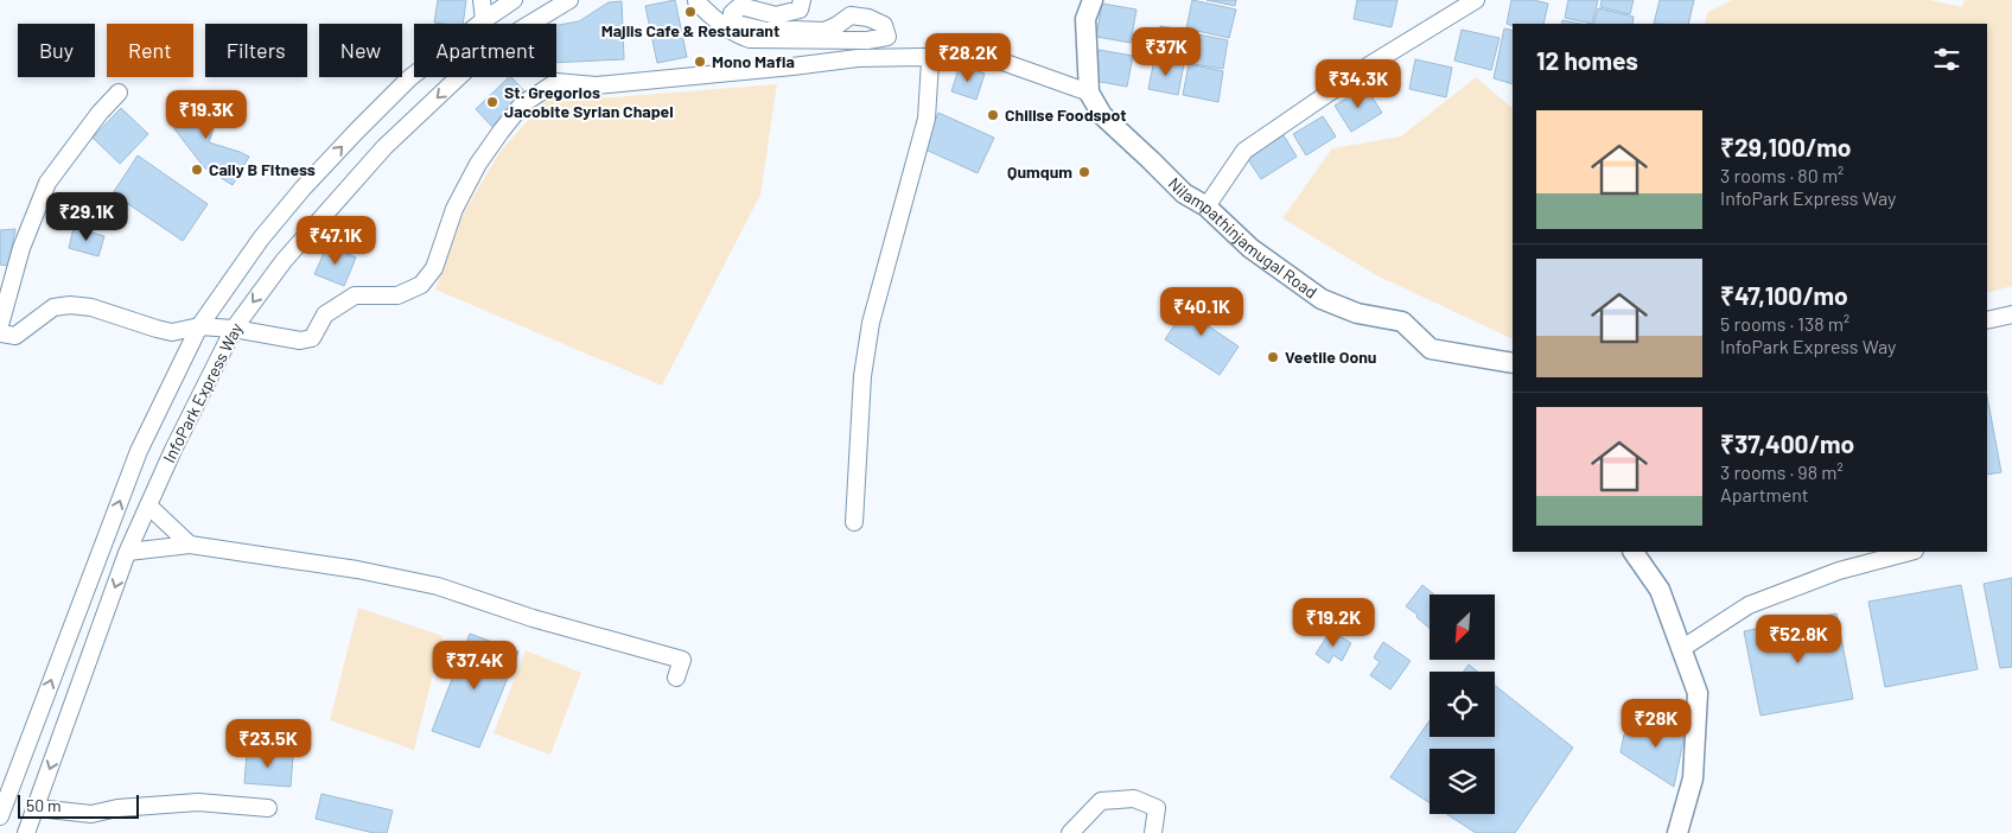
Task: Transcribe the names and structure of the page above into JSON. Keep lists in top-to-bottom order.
{
  "streets": {
    "street": ["Nilampathinjamugal Road", "InfoPark Express Way"]
  },
  "places": [
    "Majlis Cafe & Restaurant",
    "Mono Mafia",
    "St. Gregorios Jacobite Syrian Chapel",
    "Chillse Foodspot",
    "Cally B Fitness",
    "Qumqum",
    "Veetile Oonu"
  ],
  "scale_bar": "50 m",
  "north": "bottom left",
  "page": {
    "chip": [
      "Buy",
      "Rent",
      "Filters",
      "New",
      "Apartment"
    ],
    "heading": "12 homes",
    "price": [
      "₹37K",
      "₹28.2K",
      "₹34.3K",
      "₹19.3K",
      "₹29.1K",
      "₹47.1K",
      "₹40.1K",
      "₹19.2K",
      "₹52.8K",
      "₹37.4K",
      "₹28K",
      "₹23.5K"
    ],
    "list": [
      {
        "name": "₹29,100/mo",
        "note": "3 rooms · 80 m² · InfoPark Express Way"
      },
      {
        "name": "₹47,100/mo",
        "note": "5 rooms · 138 m² · InfoPark Express Way"
      },
      {
        "name": "₹37,400/mo",
        "note": "3 rooms · 98 m² · Apartment"
      }
    ],
    "scale": "50 m"
  }
}
